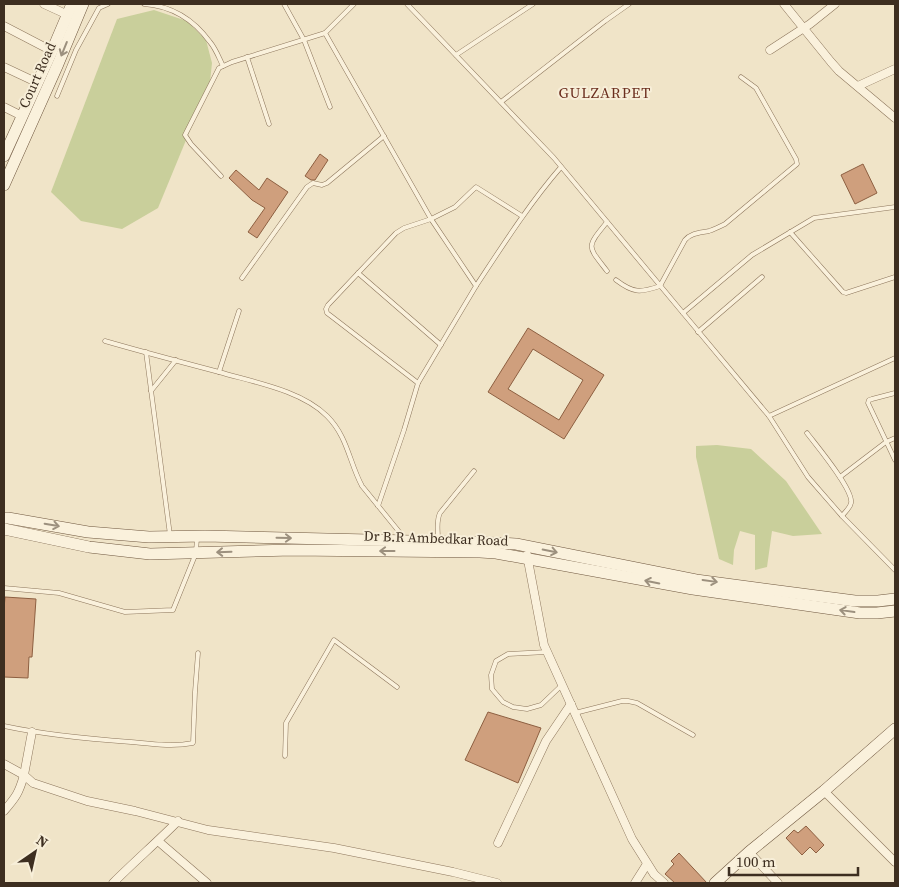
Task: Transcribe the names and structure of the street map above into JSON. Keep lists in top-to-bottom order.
{
  "streets": {
    "street": ["Court Road", "Dr B.R Ambedkar Road"]
  },
  "districts": ["GULZARPET"],
  "scale_bar": "100 m",
  "north": "top right"
}
